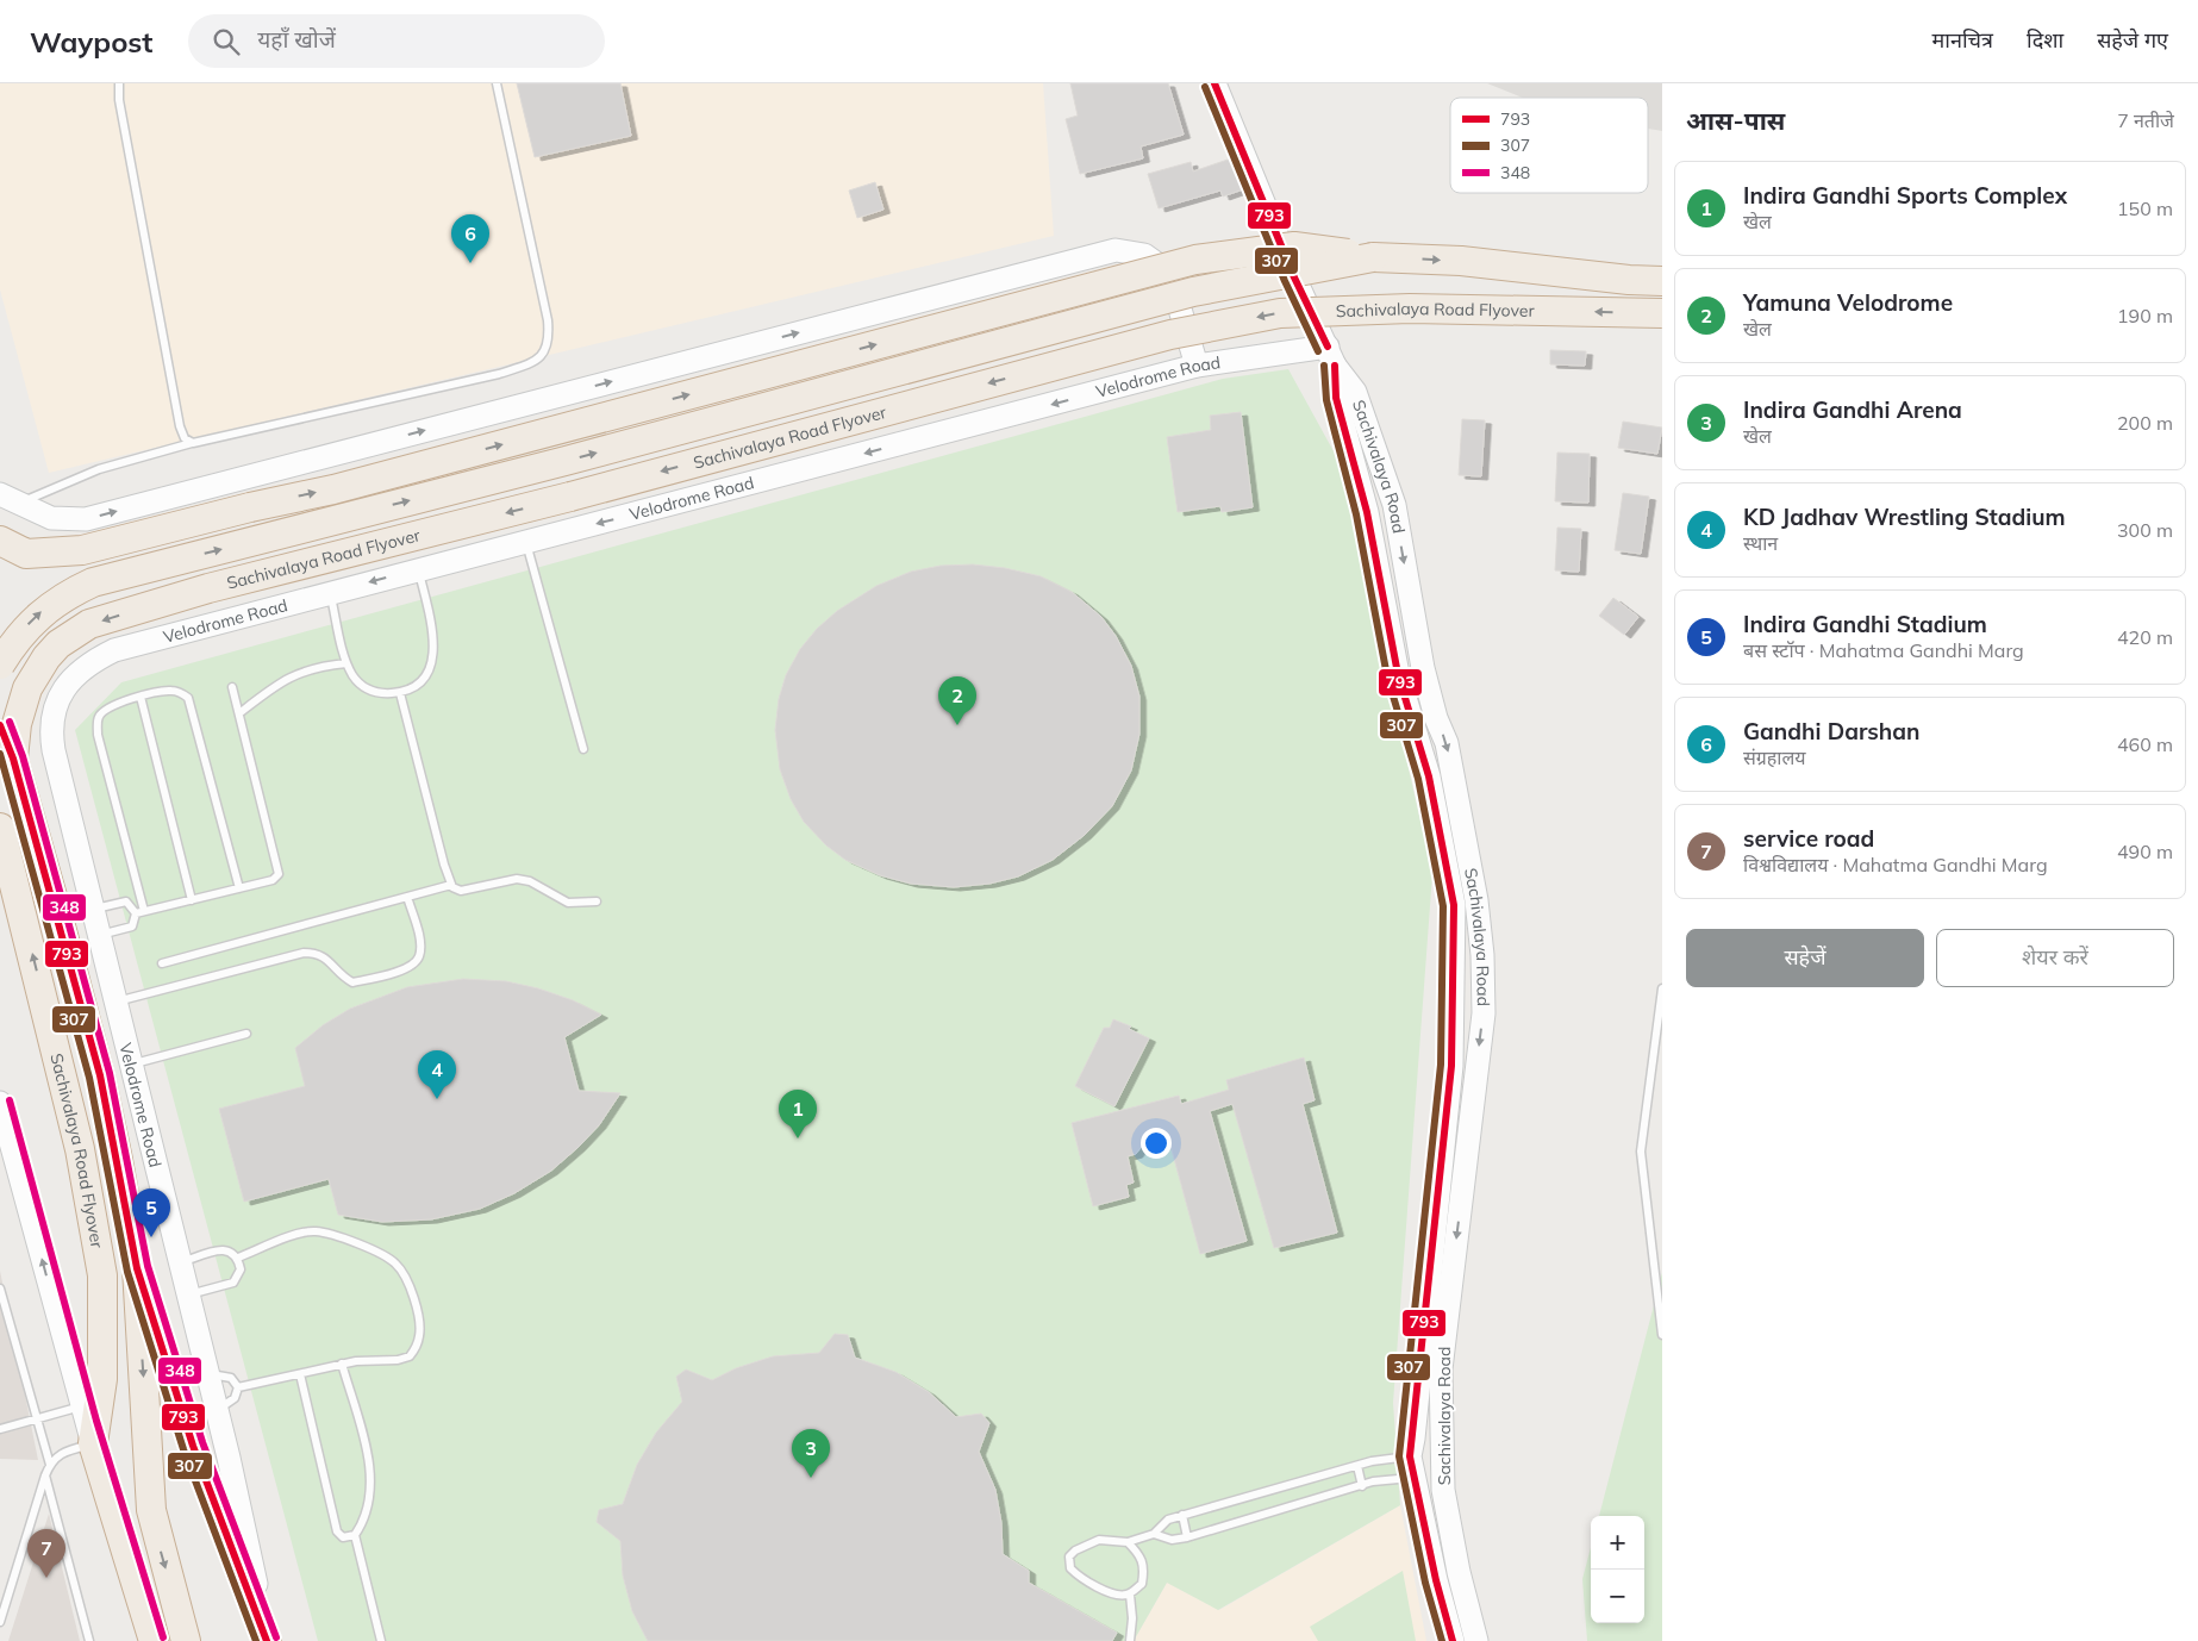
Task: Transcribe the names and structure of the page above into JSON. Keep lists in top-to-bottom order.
{
  "streets": {
    "highway": ["Sachivalaya Road Flyover"],
    "street": ["Velodrome Road", "Sachivalaya Road"]
  },
  "crossings": [
    ["Velodrome Road", "Sachivalaya Road"]
  ],
  "lines": ["transit line 793", "transit line 307", "transit line 348"],
  "legend": ["793", "307", "348"],
  "page": {
    "header": "Waypost",
    "search": "यहाँ खोजें",
    "nav": ["मानचित्र", "दिशा", "सहेजे गए"],
    "heading": ["आस-पास", "7 नतीजे"],
    "list": [
      {
        "mark": "1",
        "name": "Indira Gandhi Sports Complex",
        "note": "खेल",
        "value": "150 m"
      },
      {
        "mark": "2",
        "name": "Yamuna Velodrome",
        "note": "खेल",
        "value": "190 m"
      },
      {
        "mark": "3",
        "name": "Indira Gandhi Arena",
        "note": "खेल",
        "value": "200 m"
      },
      {
        "mark": "4",
        "name": "KD Jadhav Wrestling Stadium",
        "note": "स्थान",
        "value": "300 m"
      },
      {
        "mark": "5",
        "name": "Indira Gandhi Stadium",
        "note": "बस स्टॉप · Mahatma Gandhi Marg",
        "value": "420 m"
      },
      {
        "mark": "6",
        "name": "Gandhi Darshan",
        "note": "संग्रहालय",
        "value": "460 m"
      },
      {
        "mark": "7",
        "name": "service road",
        "note": "विश्वविद्यालय · Mahatma Gandhi Marg",
        "value": "490 m"
      }
    ],
    "pins": [
      "6",
      "2",
      "4",
      "1",
      "5",
      "3",
      "7"
    ],
    "buttons": ["सहेजें", "शेयर करें"],
    "map_buttons": ["+", "−"]
  }
}
